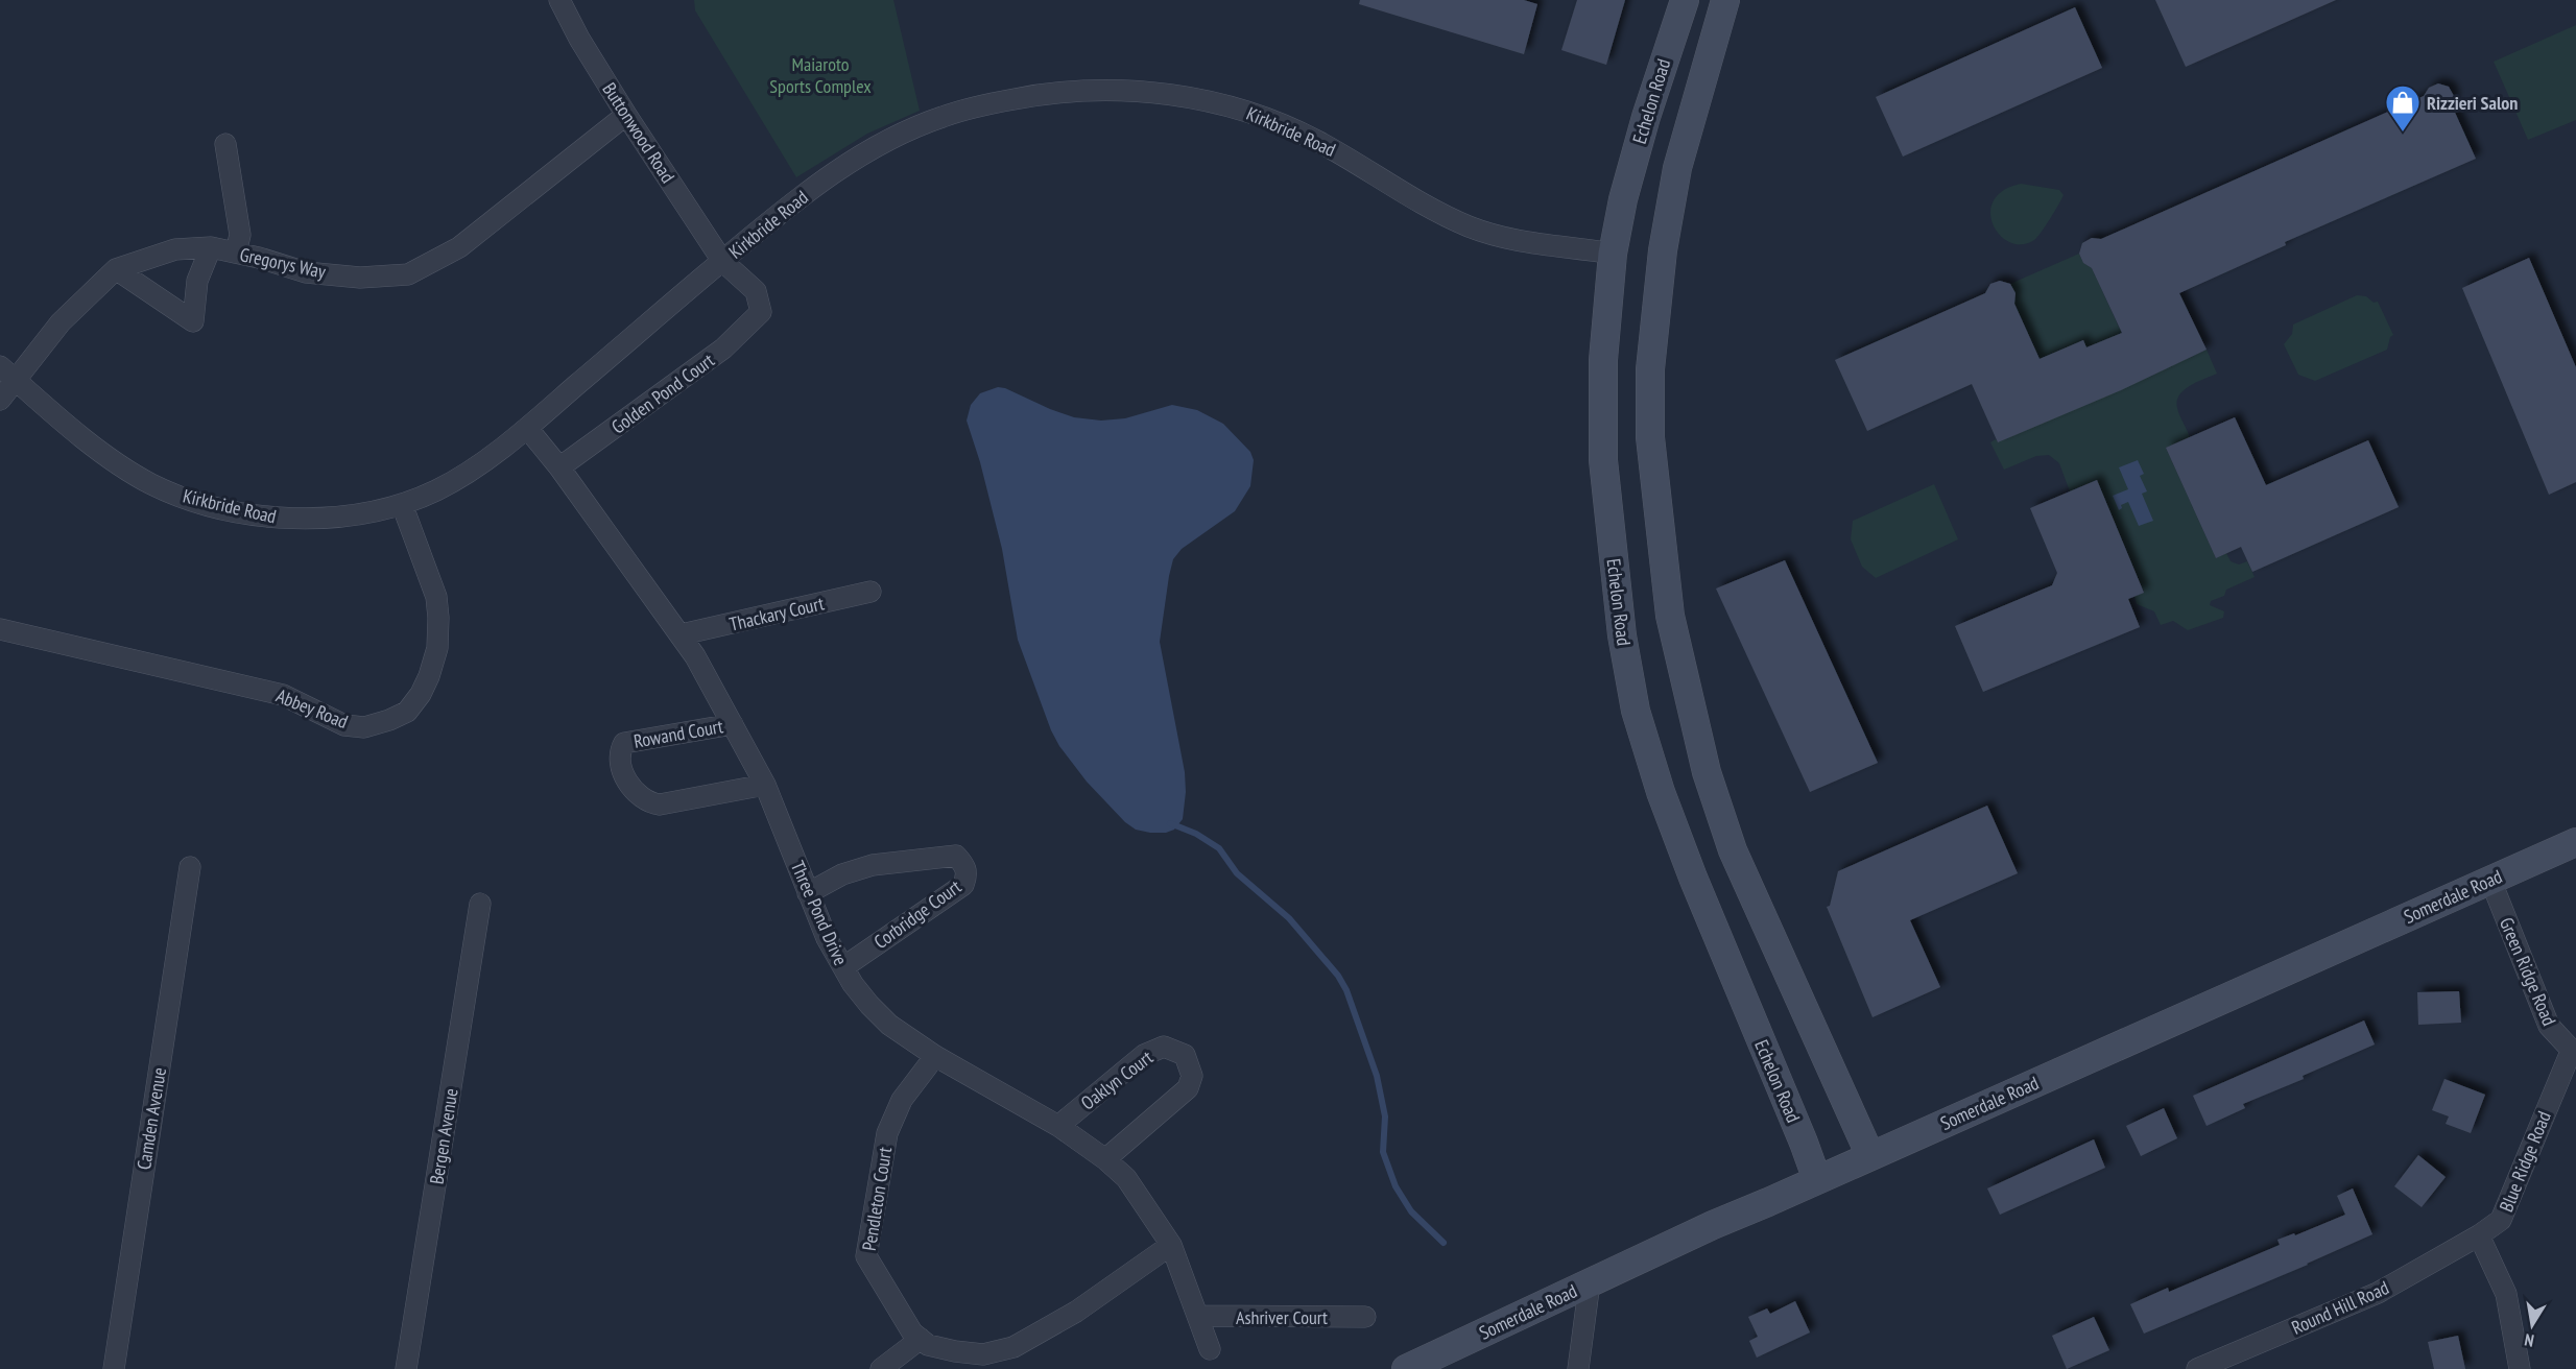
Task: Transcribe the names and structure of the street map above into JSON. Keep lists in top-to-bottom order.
{
  "streets": {
    "street": [
      "Echelon Road",
      "Kirkbride Road",
      "Buttonwood Road",
      "Gregorys Way",
      "Golden Pond Court",
      "Thackary Court",
      "Abbey Road",
      "Rowand Court",
      "Somerdale Road",
      "Three Pond Drive",
      "Corbridge Court",
      "Green Ridge Road",
      "Oaklyn Court",
      "Camden Avenue",
      "Bergen Avenue",
      "Blue Ridge Road",
      "Pendleton Court",
      "Round Hill Road",
      "Ashriver Court"
    ]
  },
  "crossings": [
    ["Echelon Road", "Kirkbride Road"],
    ["Echelon Road", "Somerdale Road"],
    ["Kirkbride Road", "Buttonwood Road"],
    ["Kirkbride Road", "Gregorys Way"],
    ["Kirkbride Road", "Abbey Road"],
    ["Kirkbride Road", "Three Pond Drive"],
    ["Buttonwood Road", "Gregorys Way"],
    ["Buttonwood Road", "Golden Pond Court"],
    ["Golden Pond Court", "Three Pond Drive"],
    ["Thackary Court", "Three Pond Drive"],
    ["Rowand Court", "Three Pond Drive"],
    ["Somerdale Road", "Green Ridge Road"],
    ["Three Pond Drive", "Corbridge Court"],
    ["Three Pond Drive", "Oaklyn Court"],
    ["Three Pond Drive", "Pendleton Court"],
    ["Three Pond Drive", "Ashriver Court"],
    ["Green Ridge Road", "Blue Ridge Road"],
    ["Blue Ridge Road", "Round Hill Road"]
  ],
  "parks": ["Maiaroto Sports Complex"],
  "places": {
    "shop": ["Rizzieri Salon"]
  },
  "north": "bottom"
}
